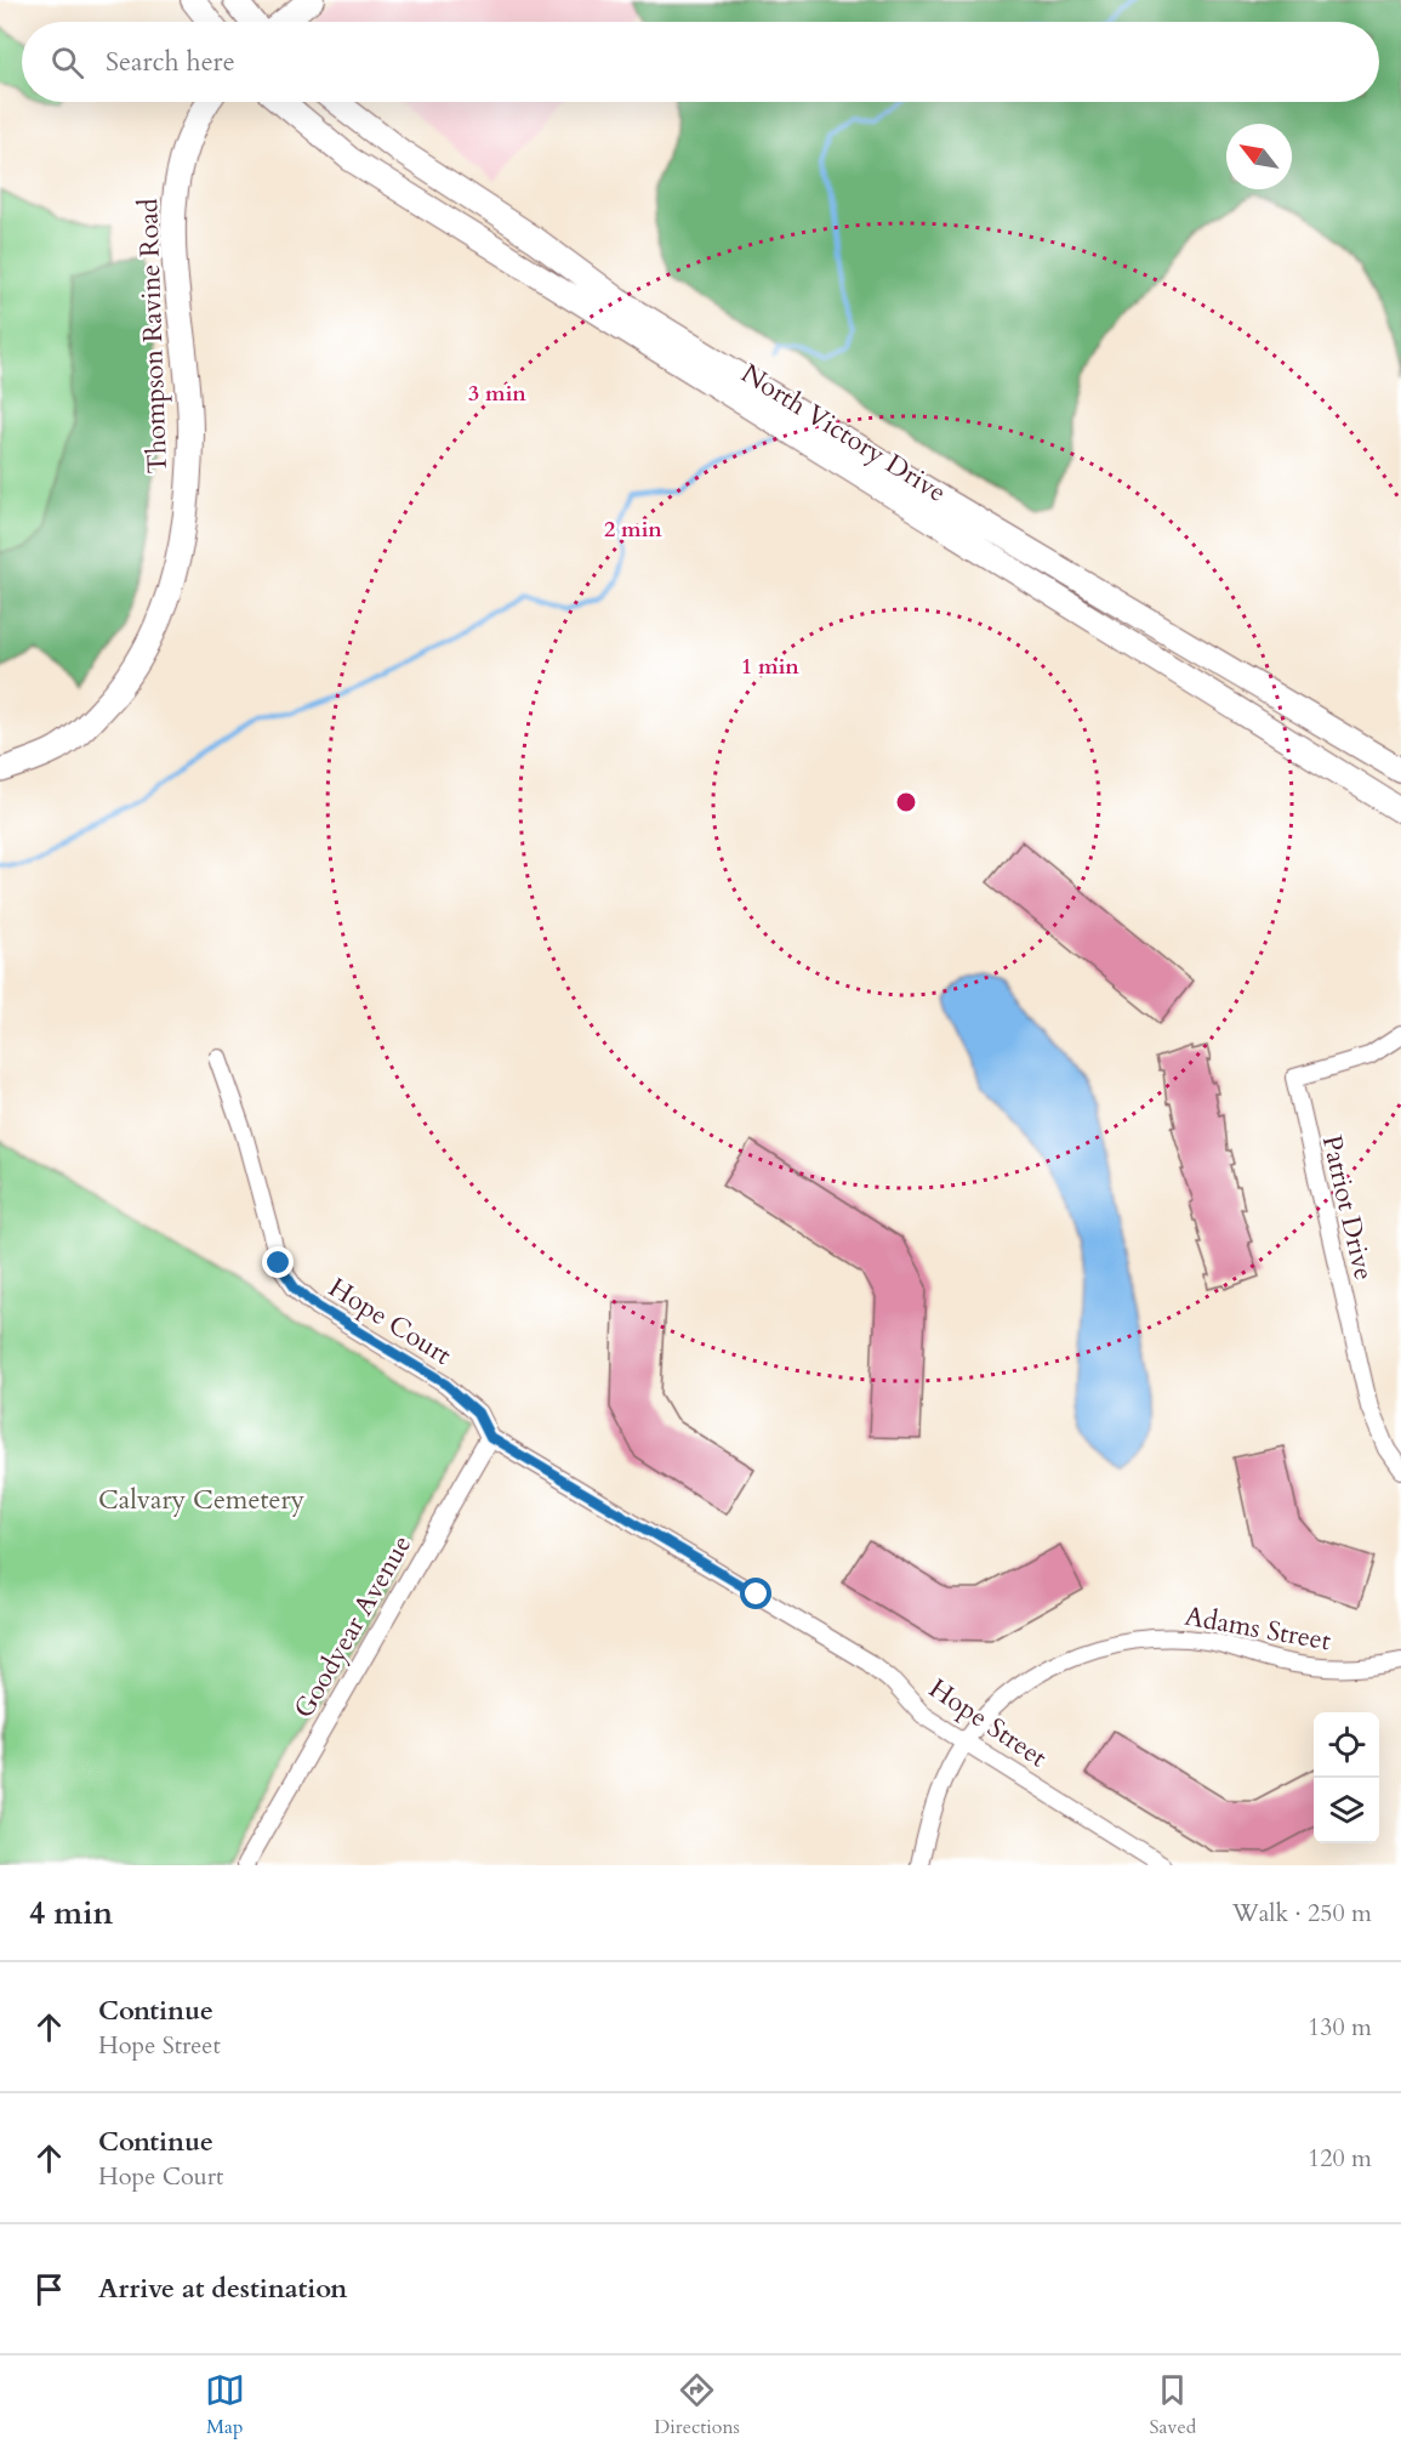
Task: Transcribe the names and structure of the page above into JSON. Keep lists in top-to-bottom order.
{
  "streets": {
    "main road": ["Thompson Ravine Road", "North Victory Drive"],
    "street": [
      "Patriot Drive",
      "Hope Court",
      "Goodyear Avenue",
      "Adams Street",
      "Hope Street"
    ]
  },
  "crossings": [
    ["Hope Court", "Goodyear Avenue"],
    ["Hope Court", "Hope Street"],
    ["Goodyear Avenue", "Hope Street"],
    ["Adams Street", "Hope Street"]
  ],
  "parks": ["Calvary Cemetery"],
  "north": "top left",
  "page": {
    "search": "Search here",
    "heading": ["4 min", "Walk · 250 m"],
    "list": [
      ["Continue", "Hope Street", "130 m"],
      ["Continue", "Hope Court", "120 m"],
      "Arrive at destination"
    ],
    "nav": ["Map", "Directions", "Saved"]
  },
  "rings": ["3 min", "2 min", "1 min"]
}
